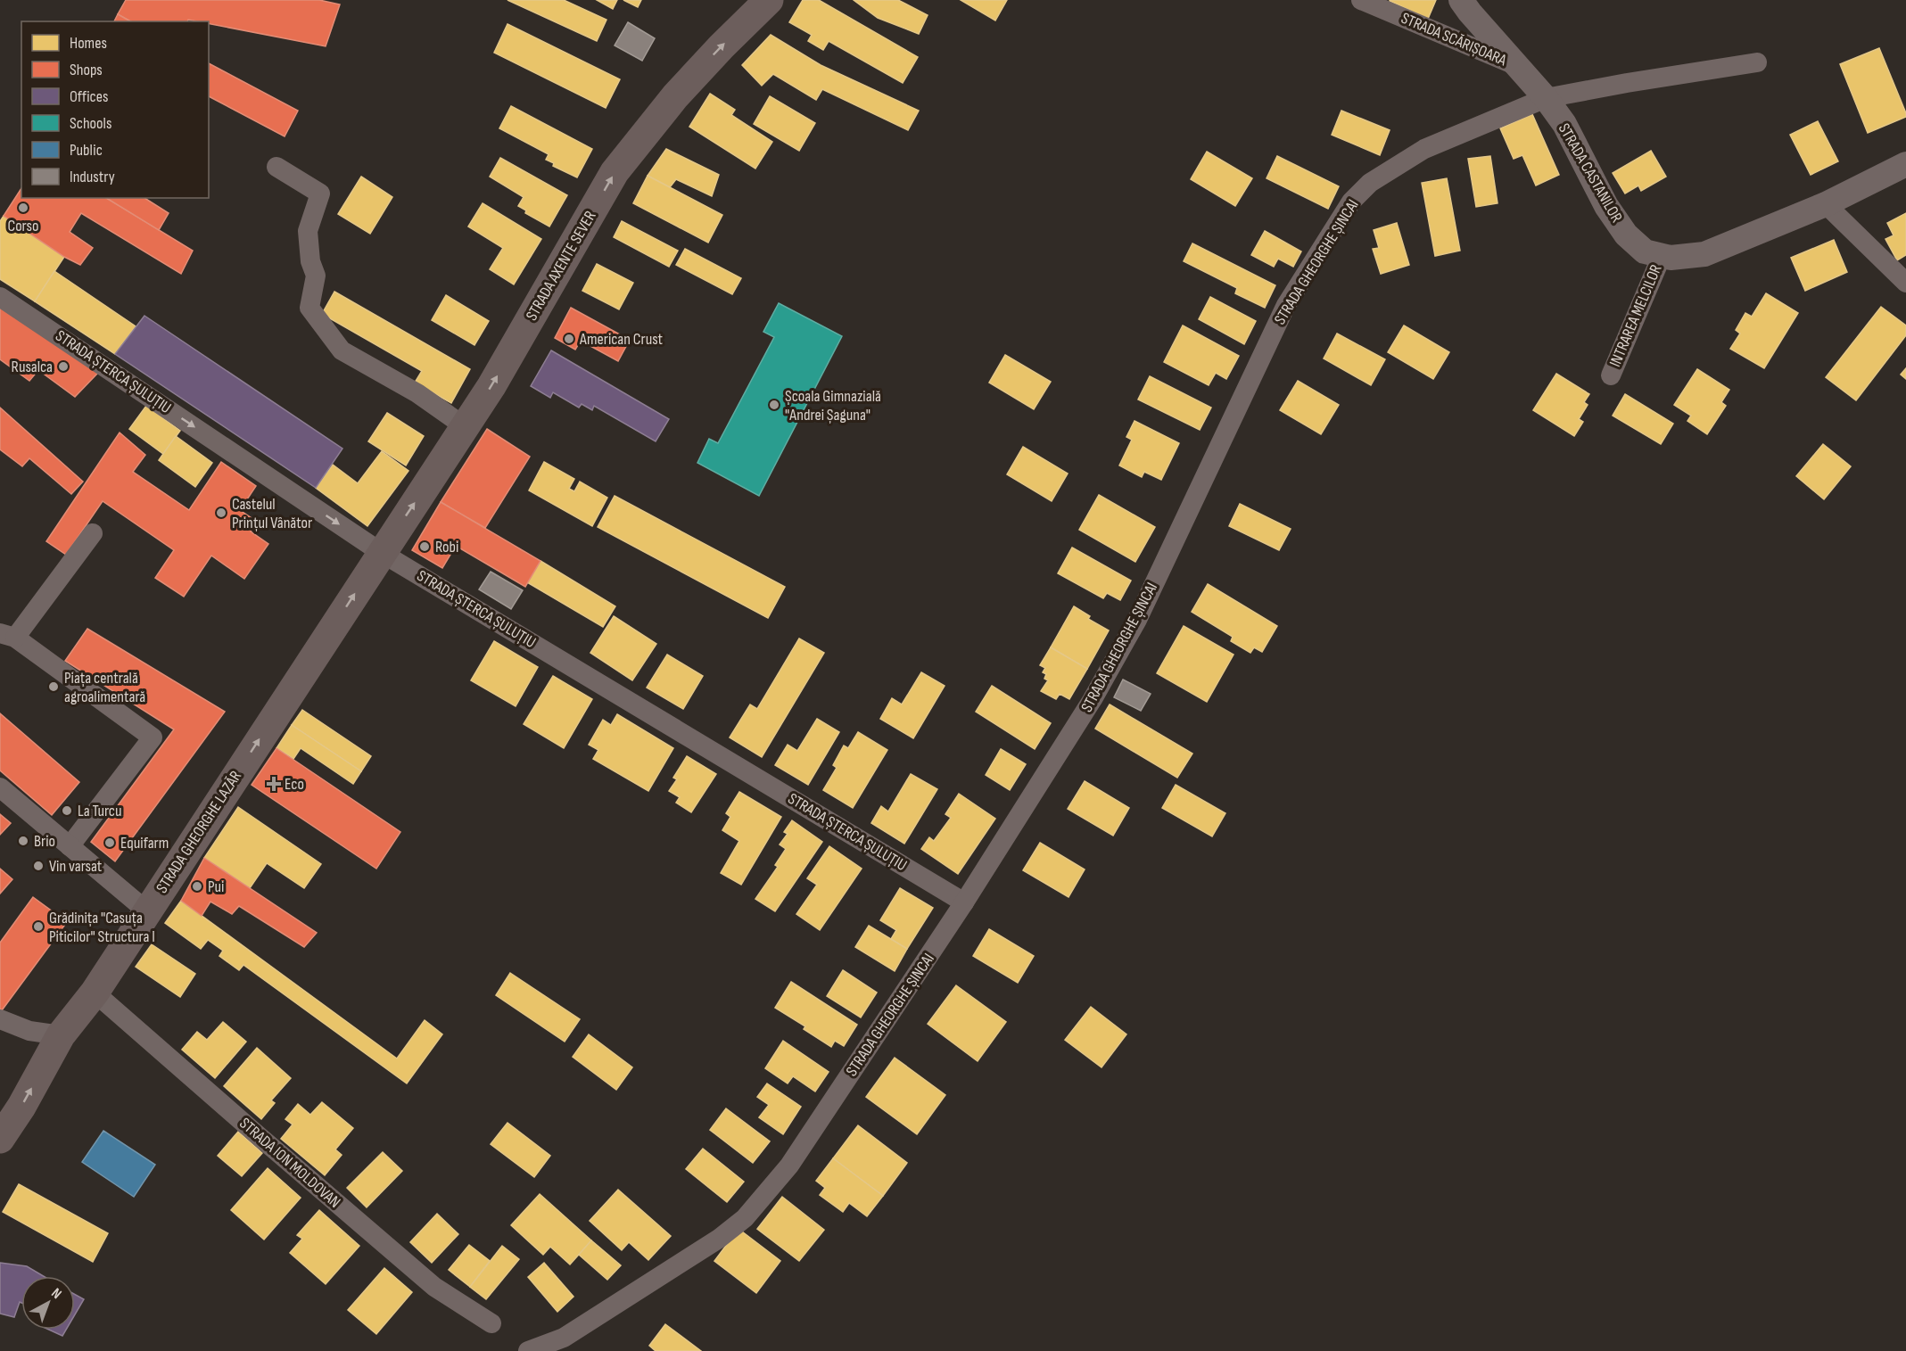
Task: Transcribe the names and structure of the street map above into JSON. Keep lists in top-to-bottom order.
{
  "streets": {
    "main road": ["STRADA AXENTE SEVER", "STRADA GHEORGHE LAZĂR"],
    "street": [
      "STRADA SCĂRIȘOARA",
      "STRADA CASTANILOR",
      "STRADA GHEORGHE ȘINCAI",
      "INTRAREA MELCILOR",
      "STRADA ȘTERCA ȘULUȚIU",
      "STRADA ION MOLDOVAN"
    ]
  },
  "crossings": [
    ["STRADA SCĂRIȘOARA", "STRADA CASTANILOR"],
    ["STRADA CASTANILOR", "STRADA GHEORGHE ȘINCAI"],
    ["STRADA CASTANILOR", "INTRAREA MELCILOR"],
    ["STRADA GHEORGHE ȘINCAI", "STRADA ȘTERCA ȘULUȚIU"],
    ["STRADA AXENTE SEVER", "STRADA ȘTERCA ȘULUȚIU"],
    ["STRADA AXENTE SEVER", "STRADA GHEORGHE LAZĂR"],
    ["STRADA ȘTERCA ȘULUȚIU", "STRADA GHEORGHE LAZĂR"],
    ["STRADA GHEORGHE LAZĂR", "STRADA ION MOLDOVAN"]
  ],
  "one_way": ["STRADA AXENTE SEVER", "STRADA ȘTERCA ȘULUȚIU", "STRADA GHEORGHE LAZĂR"],
  "places": {
    "other": [
      "Corso",
      "American Crust",
      "Rusalca",
      "Școala Gimnazială \"Andrei Șaguna\"",
      "Castelul Prințul Vânător",
      "Robi",
      "Piața centrală agroalimentară",
      "La Turcu",
      "Brio",
      "Equifarm",
      "Vin varsat",
      "Pui",
      "Grădinița \"Casuța Piticilor\" Structura I"
    ],
    "health": ["Eco"]
  },
  "legend": [
    "Homes",
    "Shops",
    "Offices",
    "Schools",
    "Public",
    "Industry"
  ],
  "north": "top right"
}
